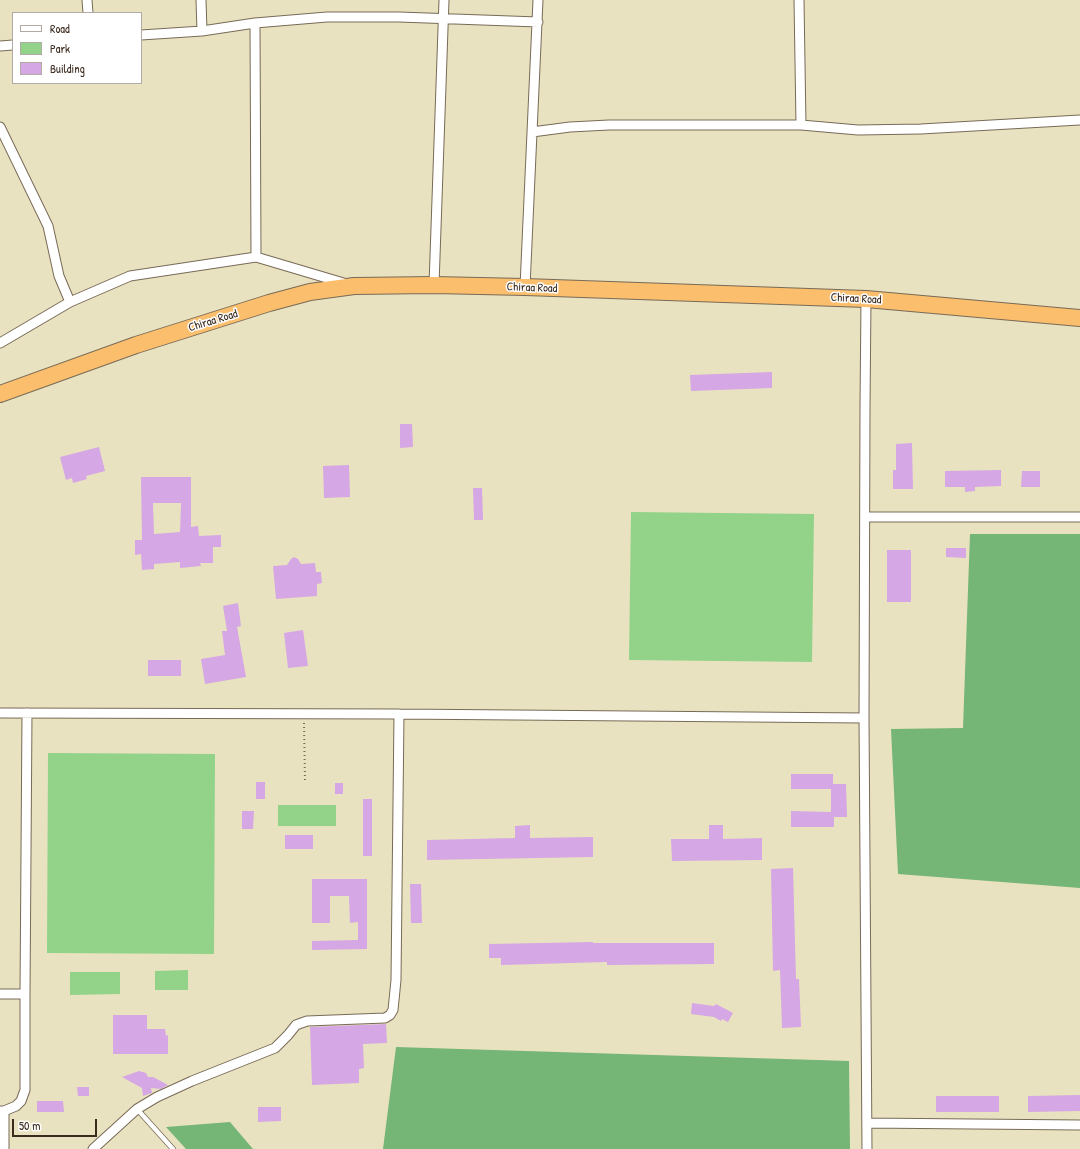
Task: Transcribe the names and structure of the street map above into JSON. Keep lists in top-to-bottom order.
{
  "streets": {
    "highway": ["Chiraa Road"]
  },
  "legend": ["Road", "Park", "Building"],
  "scale_bar": "50 m"
}
